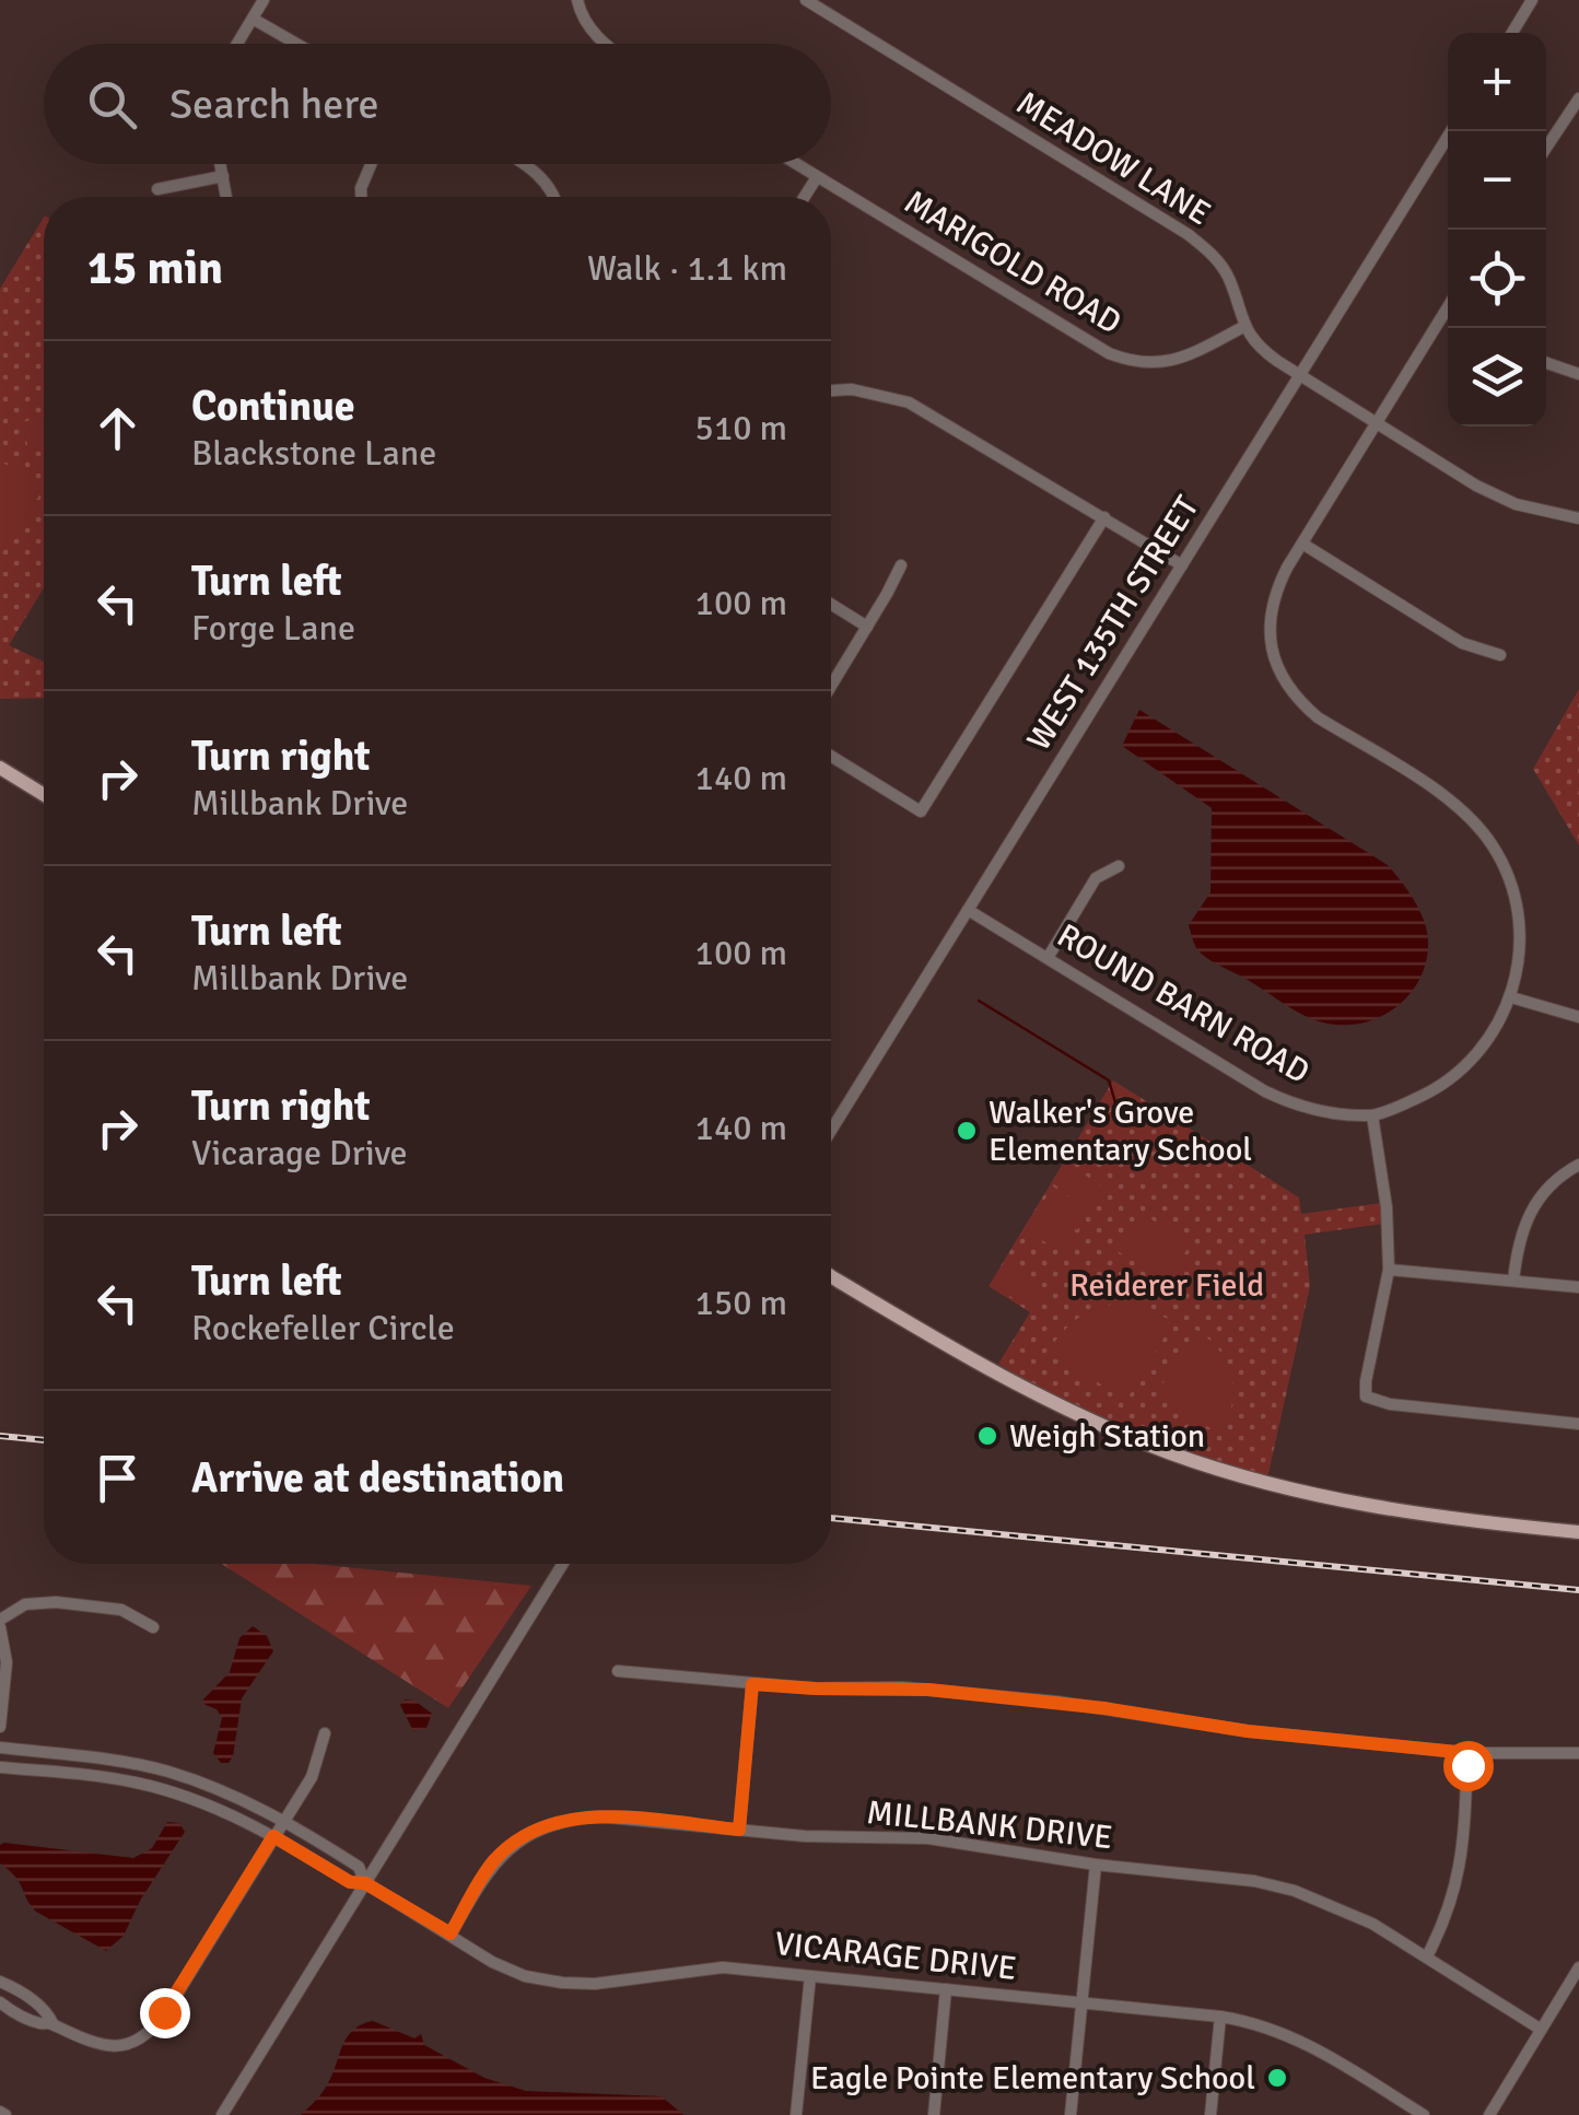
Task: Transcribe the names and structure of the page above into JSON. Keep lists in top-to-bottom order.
{
  "streets": {
    "street": [
      "MEADOW LANE",
      "MARIGOLD ROAD",
      "WEST 135TH STREET",
      "ROUND BARN ROAD",
      "MILLBANK DRIVE",
      "VICARAGE DRIVE"
    ]
  },
  "crossings": [
    ["MEADOW LANE", "MARIGOLD ROAD"],
    ["MEADOW LANE", "WEST 135TH STREET"],
    ["MEADOW LANE", "ROUND BARN ROAD"],
    ["WEST 135TH STREET", "ROUND BARN ROAD"],
    ["MILLBANK DRIVE", "VICARAGE DRIVE"]
  ],
  "parks": ["Reiderer Field"],
  "places": ["Walker's Grove Elementary School", "Weigh Station", "Eagle Pointe Elementary School"],
  "page": {
    "map_buttons": ["+", "−"],
    "search": "Search here",
    "heading": ["15 min", "Walk · 1.1 km"],
    "list": [
      ["Continue", "Blackstone Lane", "510 m"],
      ["Turn left", "Forge Lane", "100 m"],
      ["Turn right", "Millbank Drive", "140 m"],
      ["Turn left", "Millbank Drive", "100 m"],
      ["Turn right", "Vicarage Drive", "140 m"],
      ["Turn left", "Rockefeller Circle", "150 m"],
      "Arrive at destination"
    ]
  }
}
